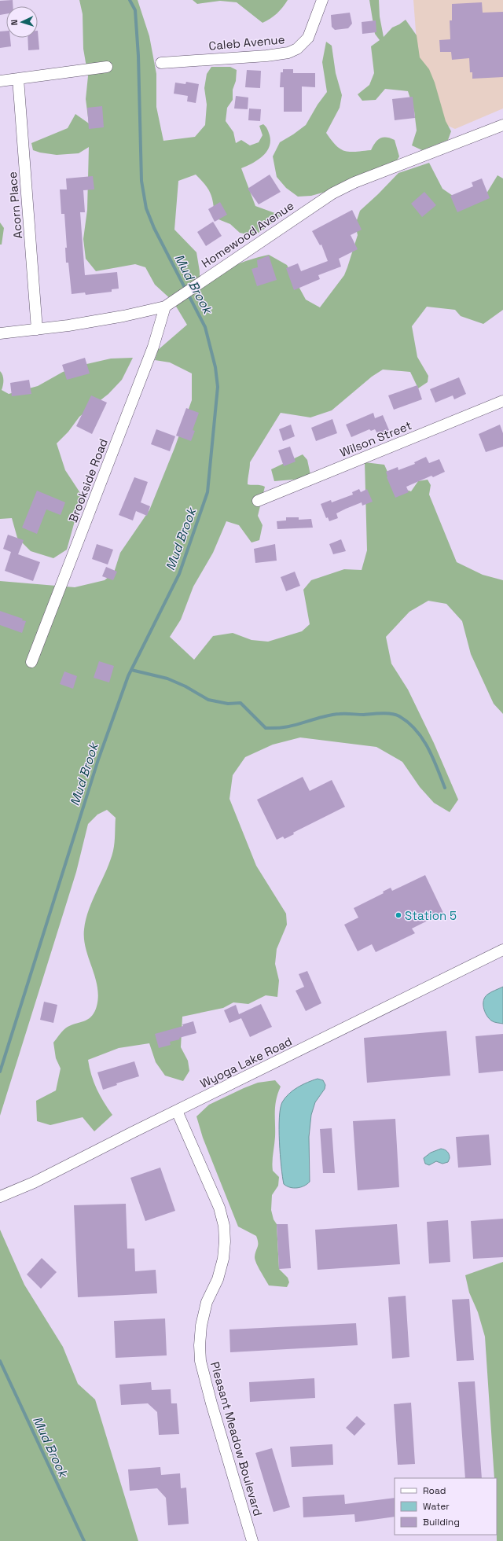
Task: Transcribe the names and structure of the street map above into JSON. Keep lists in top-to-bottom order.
{
  "streets": {
    "street": [
      "Caleb Avenue",
      "Acorn Place",
      "Homewood Avenue",
      "Wilson Street",
      "Brookside Road",
      "Wyoga Lake Road",
      "Pleasant Meadow Boulevard"
    ]
  },
  "crossings": [
    ["Acorn Place", "Homewood Avenue"],
    ["Homewood Avenue", "Brookside Road"],
    ["Wyoga Lake Road", "Pleasant Meadow Boulevard"]
  ],
  "water": ["Mud Brook"],
  "places": ["Station 5"],
  "legend": ["Road", "Water", "Building"],
  "north": "left"
}
